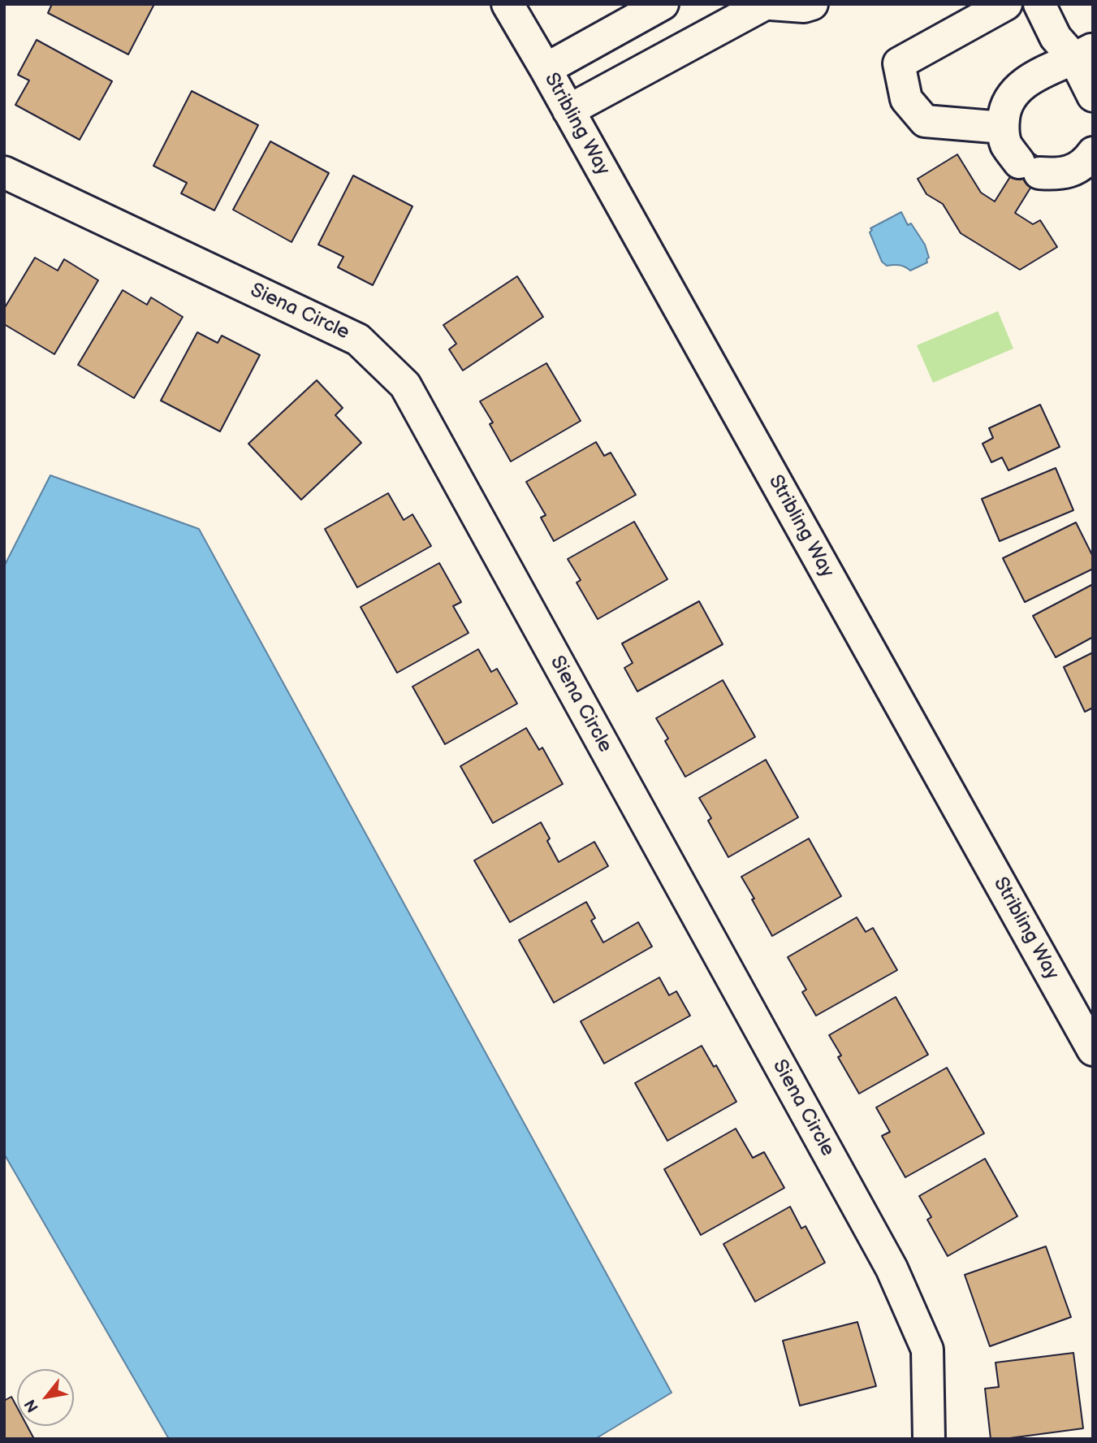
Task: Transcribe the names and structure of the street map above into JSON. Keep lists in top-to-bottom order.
{
  "streets": {
    "street": ["Stribling Way", "Siena Circle"]
  },
  "north": "bottom left"
}
